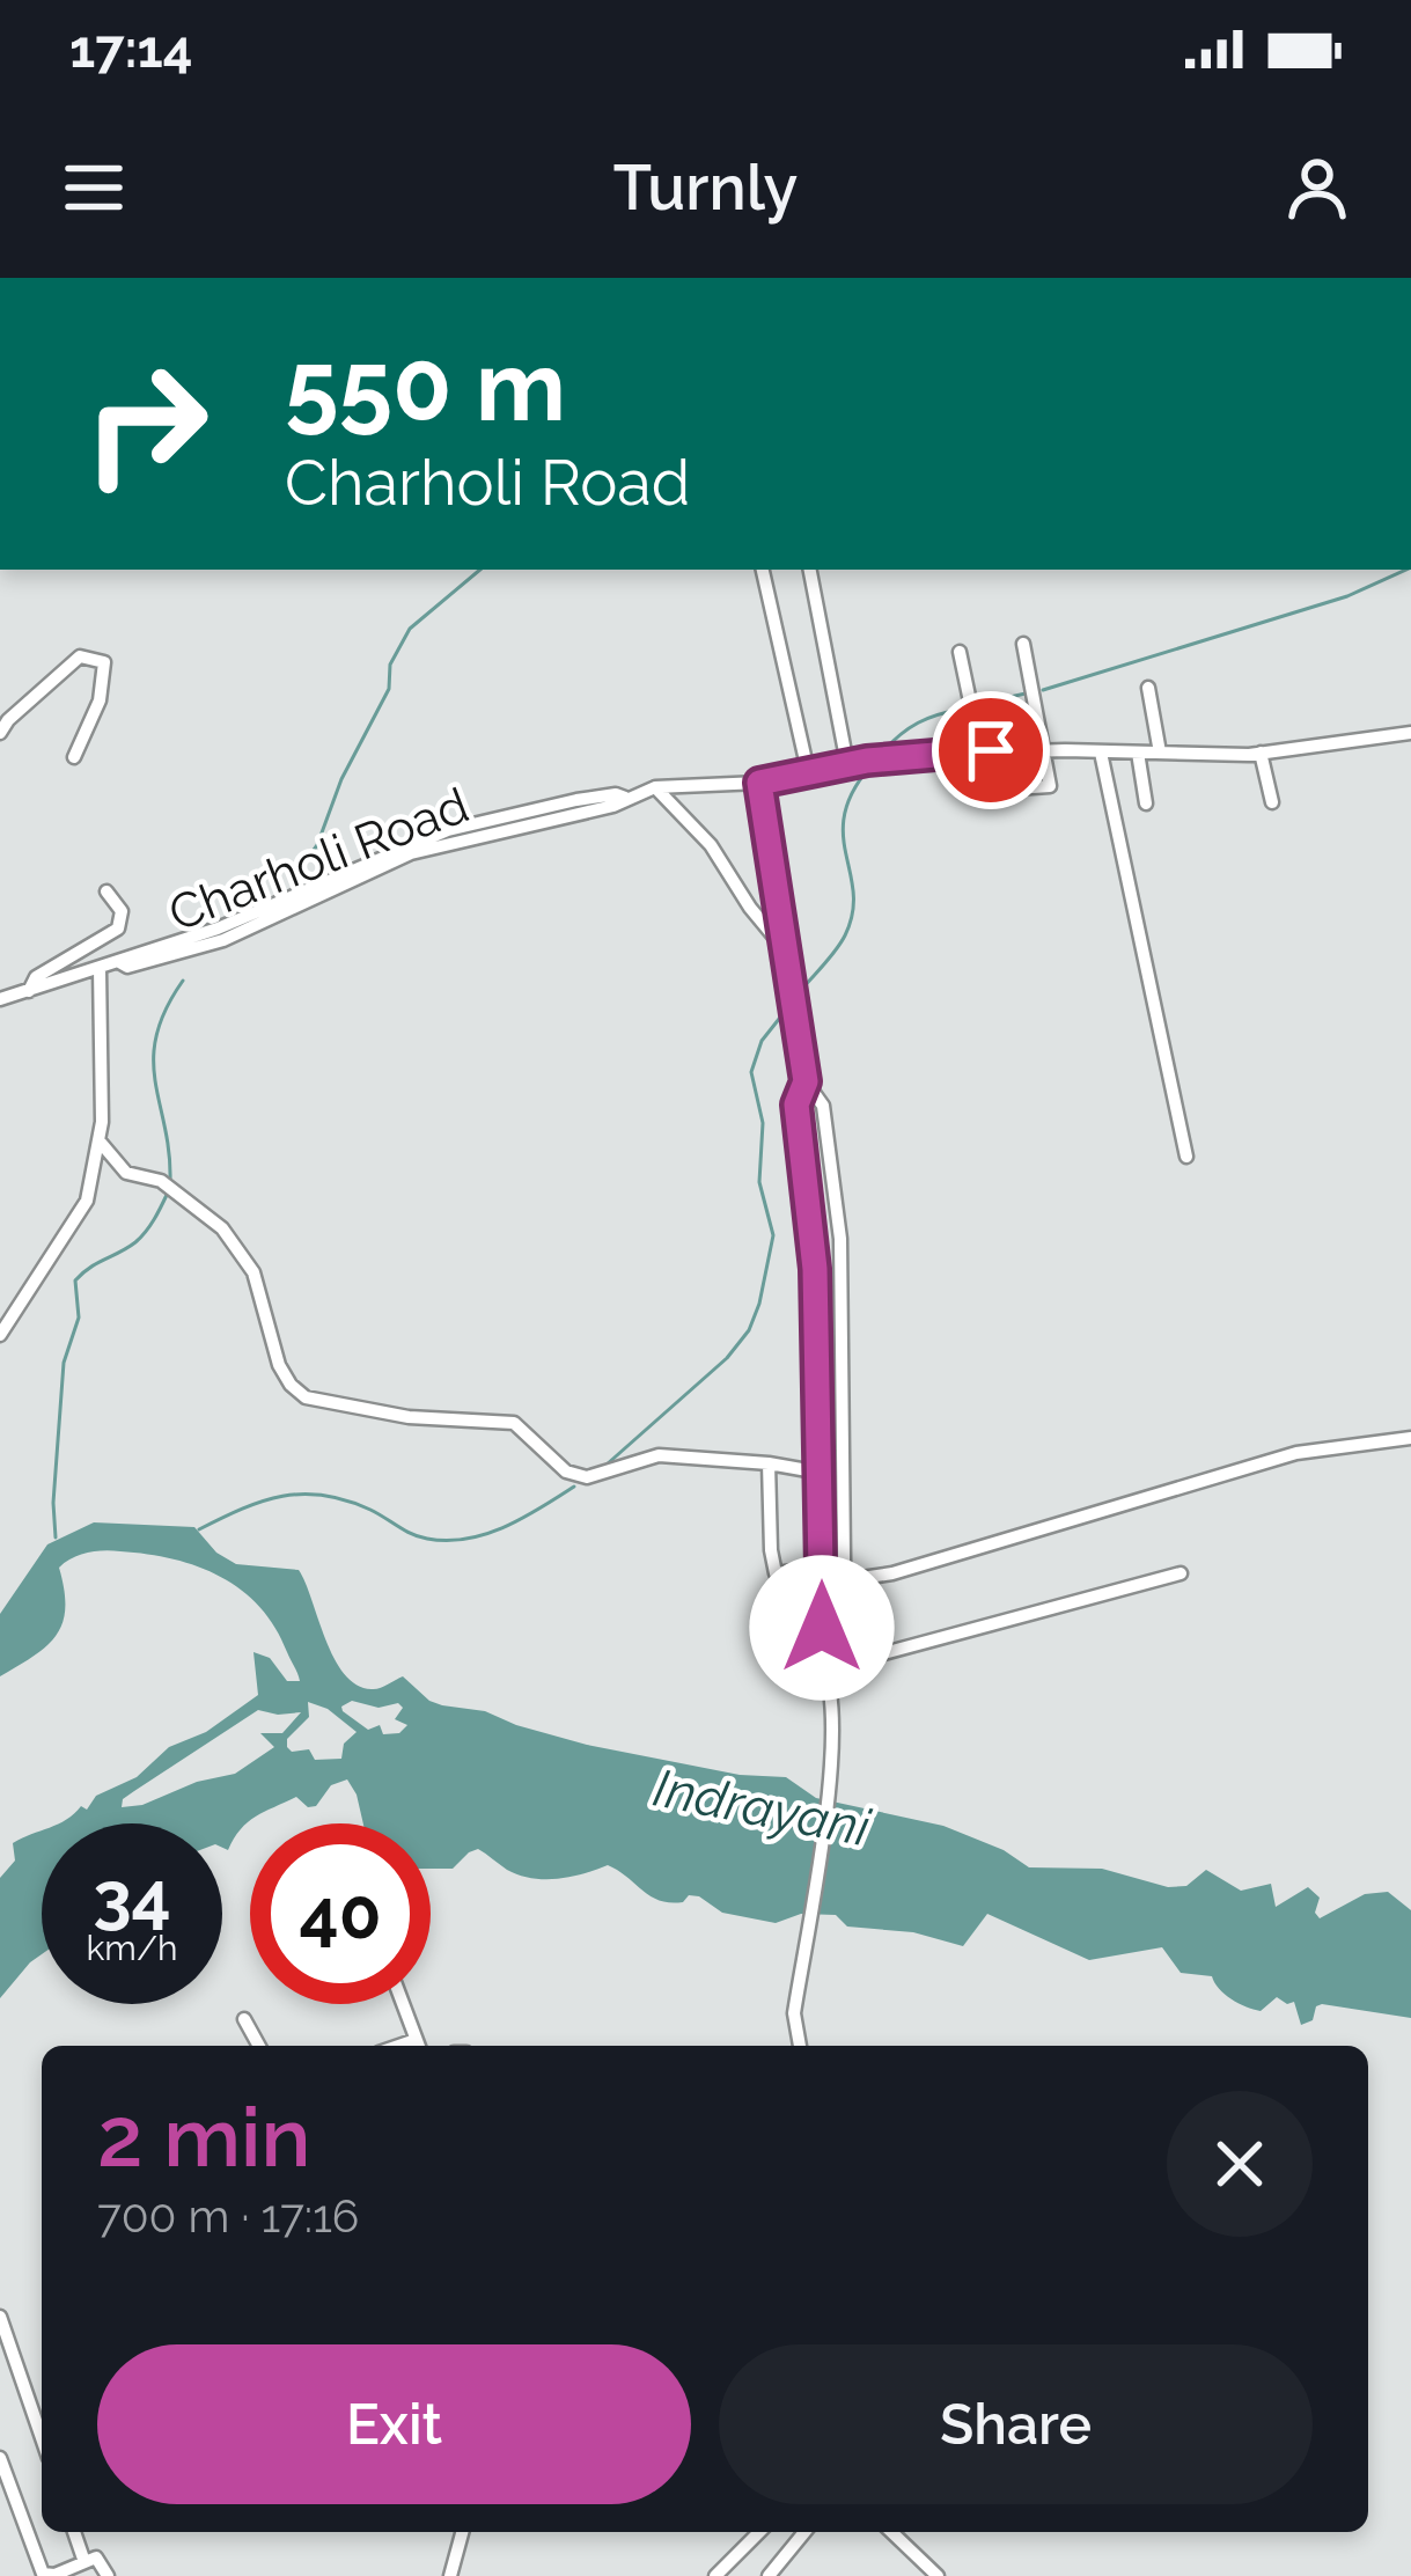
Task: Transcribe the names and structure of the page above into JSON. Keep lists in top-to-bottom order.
{
  "streets": {
    "street": ["Charholi Road"]
  },
  "water": ["Indrayani"],
  "page": {
    "status": "17:14",
    "header": "Turnly",
    "turn": ["550 m", "Charholi Road"],
    "speed": "34 km/h",
    "limit": "40",
    "heading": ["2 min", "700 m · 17:16"],
    "buttons": ["Exit", "Share"]
  }
}
